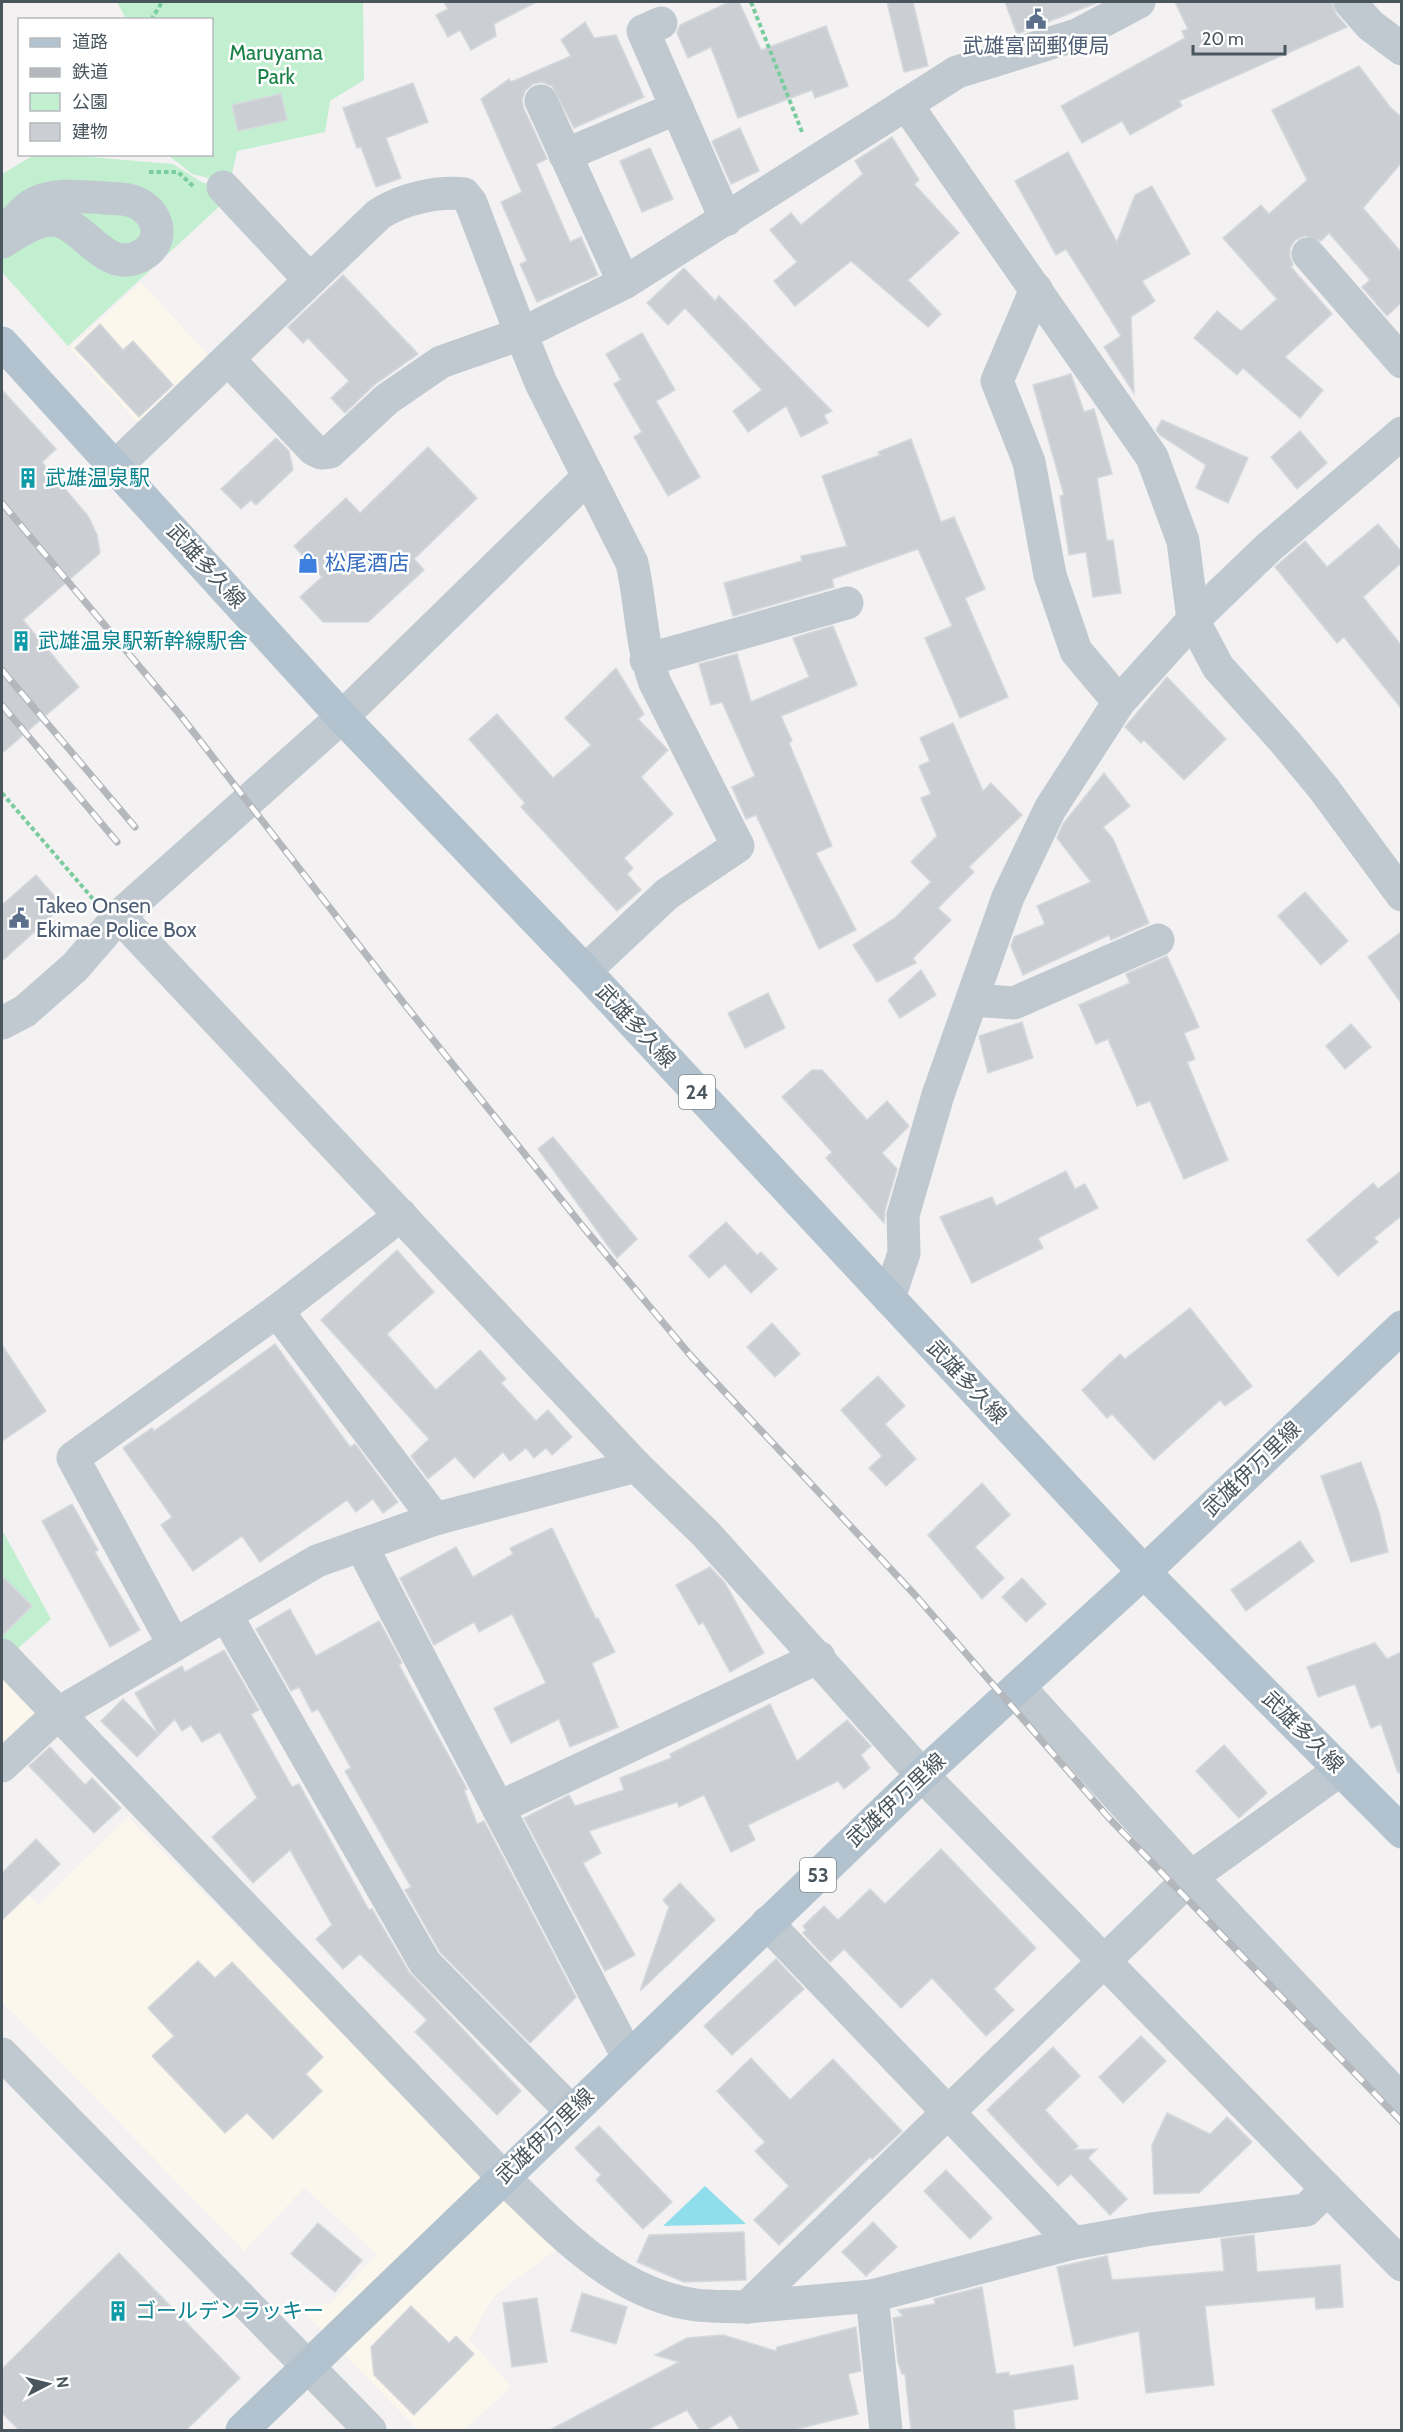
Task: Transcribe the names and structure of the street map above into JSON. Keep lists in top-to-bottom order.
{
  "streets": {
    "main road": [
      "武雄多久線",
      "24",
      "武雄伊万里線",
      "53"
    ]
  },
  "crossings": [
    ["武雄多久線", "武雄伊万里線"]
  ],
  "parks": ["Maruyama Park"],
  "places": {
    "public building": ["武雄富岡郵便局", "Takeo Onsen Ekimae Police Box"],
    "building": ["武雄温泉駅", "武雄温泉駅新幹線駅舎", "ゴールデンラッキー"],
    "shop": ["松尾酒店"]
  },
  "legend": [
    "道路",
    "鉄道",
    "公園",
    "建物"
  ],
  "scale_bar": "20 m",
  "north": "right"
}
